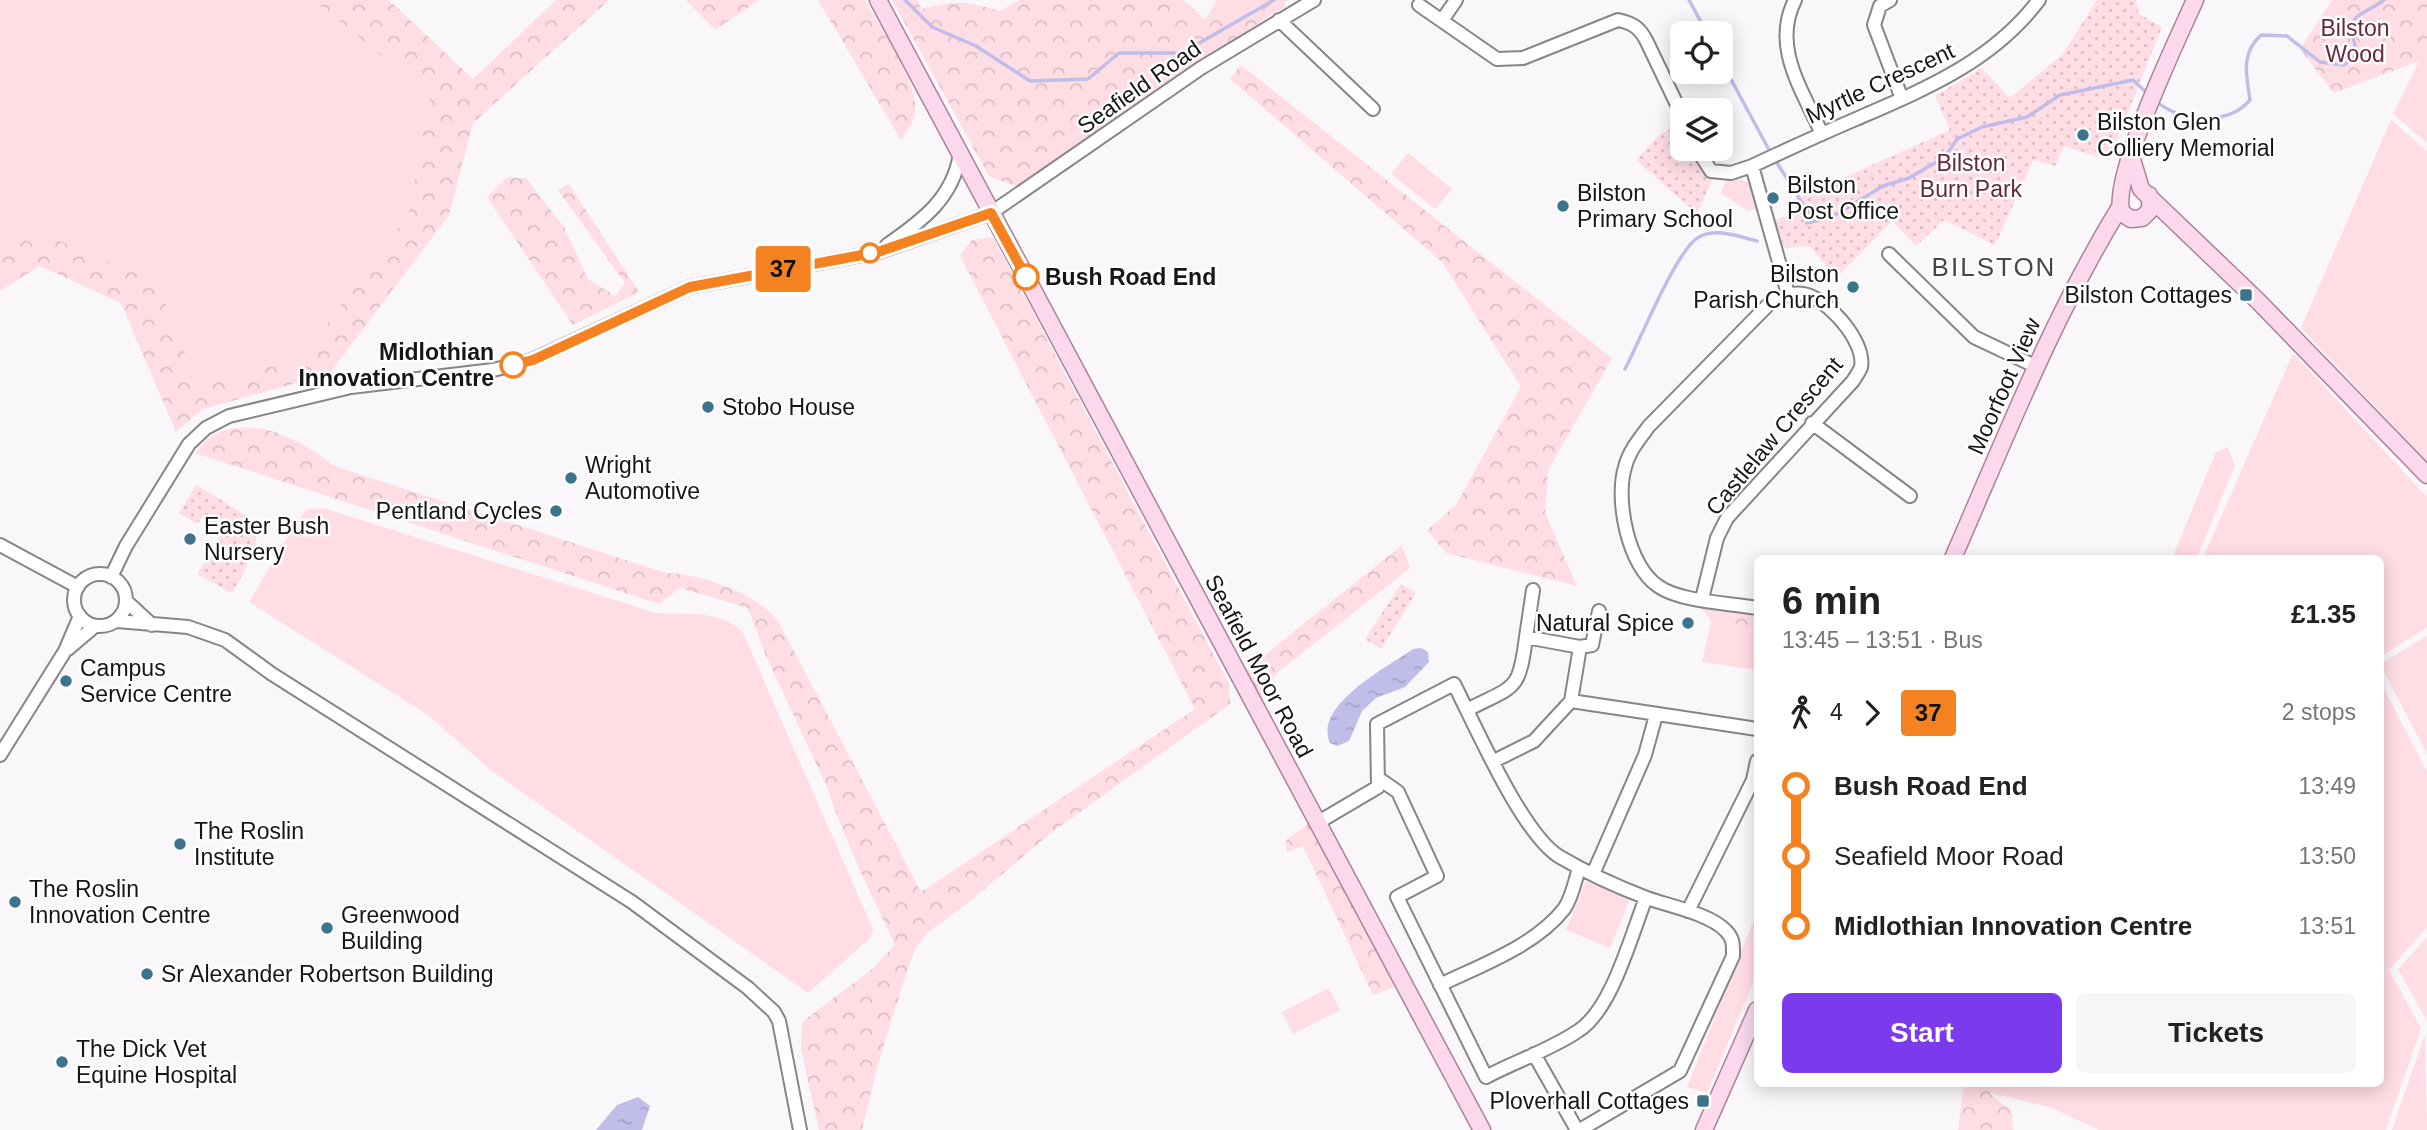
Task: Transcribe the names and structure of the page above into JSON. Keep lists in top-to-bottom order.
{
  "streets": {
    "main road": ["Moorfoot View", "Seafield Moor Road"],
    "street": ["Myrtle Crescent", "Seafield Road", "Castlelaw Crescent"]
  },
  "crossings": [
    ["Seafield Road", "Seafield Moor Road"]
  ],
  "districts": ["BILSTON"],
  "parks": ["Bilston Wood", "Bilston Burn Park"],
  "places": {
    "other": [
      "Bilston Glen Colliery Memorial",
      "Bilston Post Office",
      "Bilston Primary School",
      "Bush Road End",
      "Bilston Parish Church",
      "Midlothian Innovation Centre",
      "Stobo House",
      "Wright Automotive",
      "Pentland Cycles",
      "Easter Bush Nursery",
      "Natural Spice",
      "Campus Service Centre",
      "The Roslin Institute",
      "The Roslin Innovation Centre",
      "Greenwood Building",
      "Sr Alexander Robertson Building",
      "The Dick Vet Equine Hospital"
    ],
    "transit": ["Bilston Cottages", "Ploverhall Cottages"]
  },
  "lines": ["bus line 37"],
  "page": {
    "on_map": "37",
    "heading": ["6 min", "13:45 – 13:51 · Bus", "£1.35"],
    "legs": ["4", "37", "2 stops"],
    "list": [
      {
        "name": "Bush Road End",
        "value": "13:49"
      },
      {
        "name": "Seafield Moor Road",
        "value": "13:50"
      },
      {
        "name": "Midlothian Innovation Centre",
        "value": "13:51"
      }
    ],
    "buttons": ["Start", "Tickets"]
  }
}
